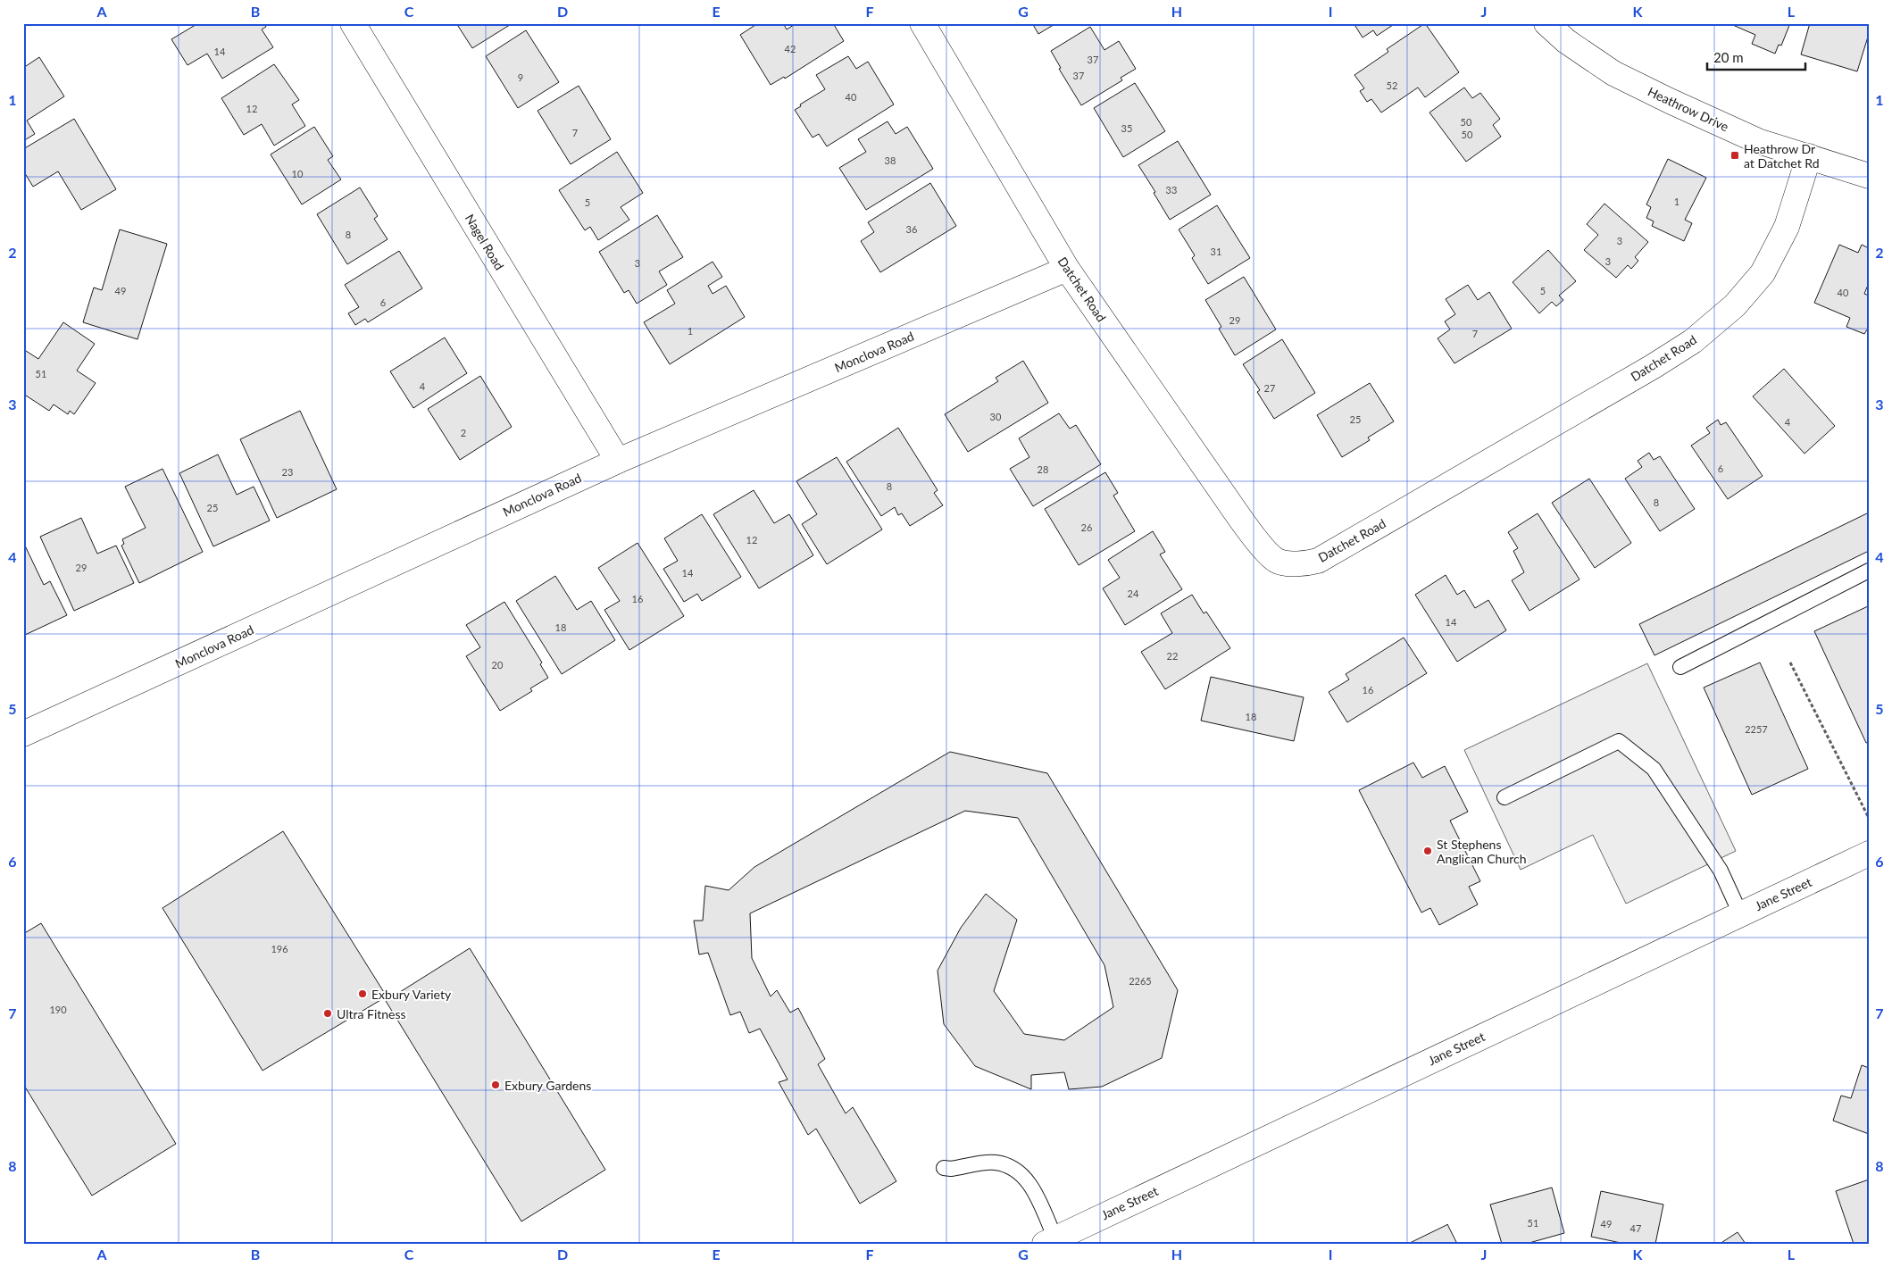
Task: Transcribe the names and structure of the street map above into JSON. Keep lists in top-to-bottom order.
{
  "streets": {
    "street": [
      "Heathrow Drive",
      "Nagel Road",
      "Datchet Road",
      "Monclova Road",
      "Jane Street"
    ]
  },
  "crossings": [
    ["Heathrow Drive", "Datchet Road"],
    ["Nagel Road", "Monclova Road"],
    ["Datchet Road", "Monclova Road"]
  ],
  "places": {
    "transit": ["Heathrow Dr at Datchet Rd"],
    "other": [
      "St Stephens Anglican Church",
      "Exbury Variety",
      "Ultra Fitness",
      "Exbury Gardens"
    ]
  },
  "house_numbers": [
    "42",
    "14",
    "37",
    "37",
    "9",
    "52",
    "40",
    "12",
    "50",
    "35",
    "7",
    "50",
    "38",
    "10",
    "33",
    "1",
    "5",
    "36",
    "8",
    "3",
    "31",
    "3",
    "3",
    "49",
    "5",
    "40",
    "6",
    "29",
    "1",
    "7",
    "51",
    "4",
    "27",
    "30",
    "25",
    "4",
    "2",
    "6",
    "28",
    "23",
    "8",
    "8",
    "25",
    "26",
    "12",
    "29",
    "14",
    "24",
    "16",
    "14",
    "18",
    "22",
    "20",
    "16",
    "18",
    "2257",
    "196",
    "2265",
    "190",
    "51",
    "49",
    "47"
  ],
  "scale_bar": "20 m",
  "grid": {
    "columns": [
      "A",
      "B",
      "C",
      "D",
      "E",
      "F",
      "G",
      "H",
      "I",
      "J",
      "K",
      "L"
    ],
    "rows": [
      "1",
      "2",
      "3",
      "4",
      "5",
      "6",
      "7",
      "8"
    ]
  }
}
